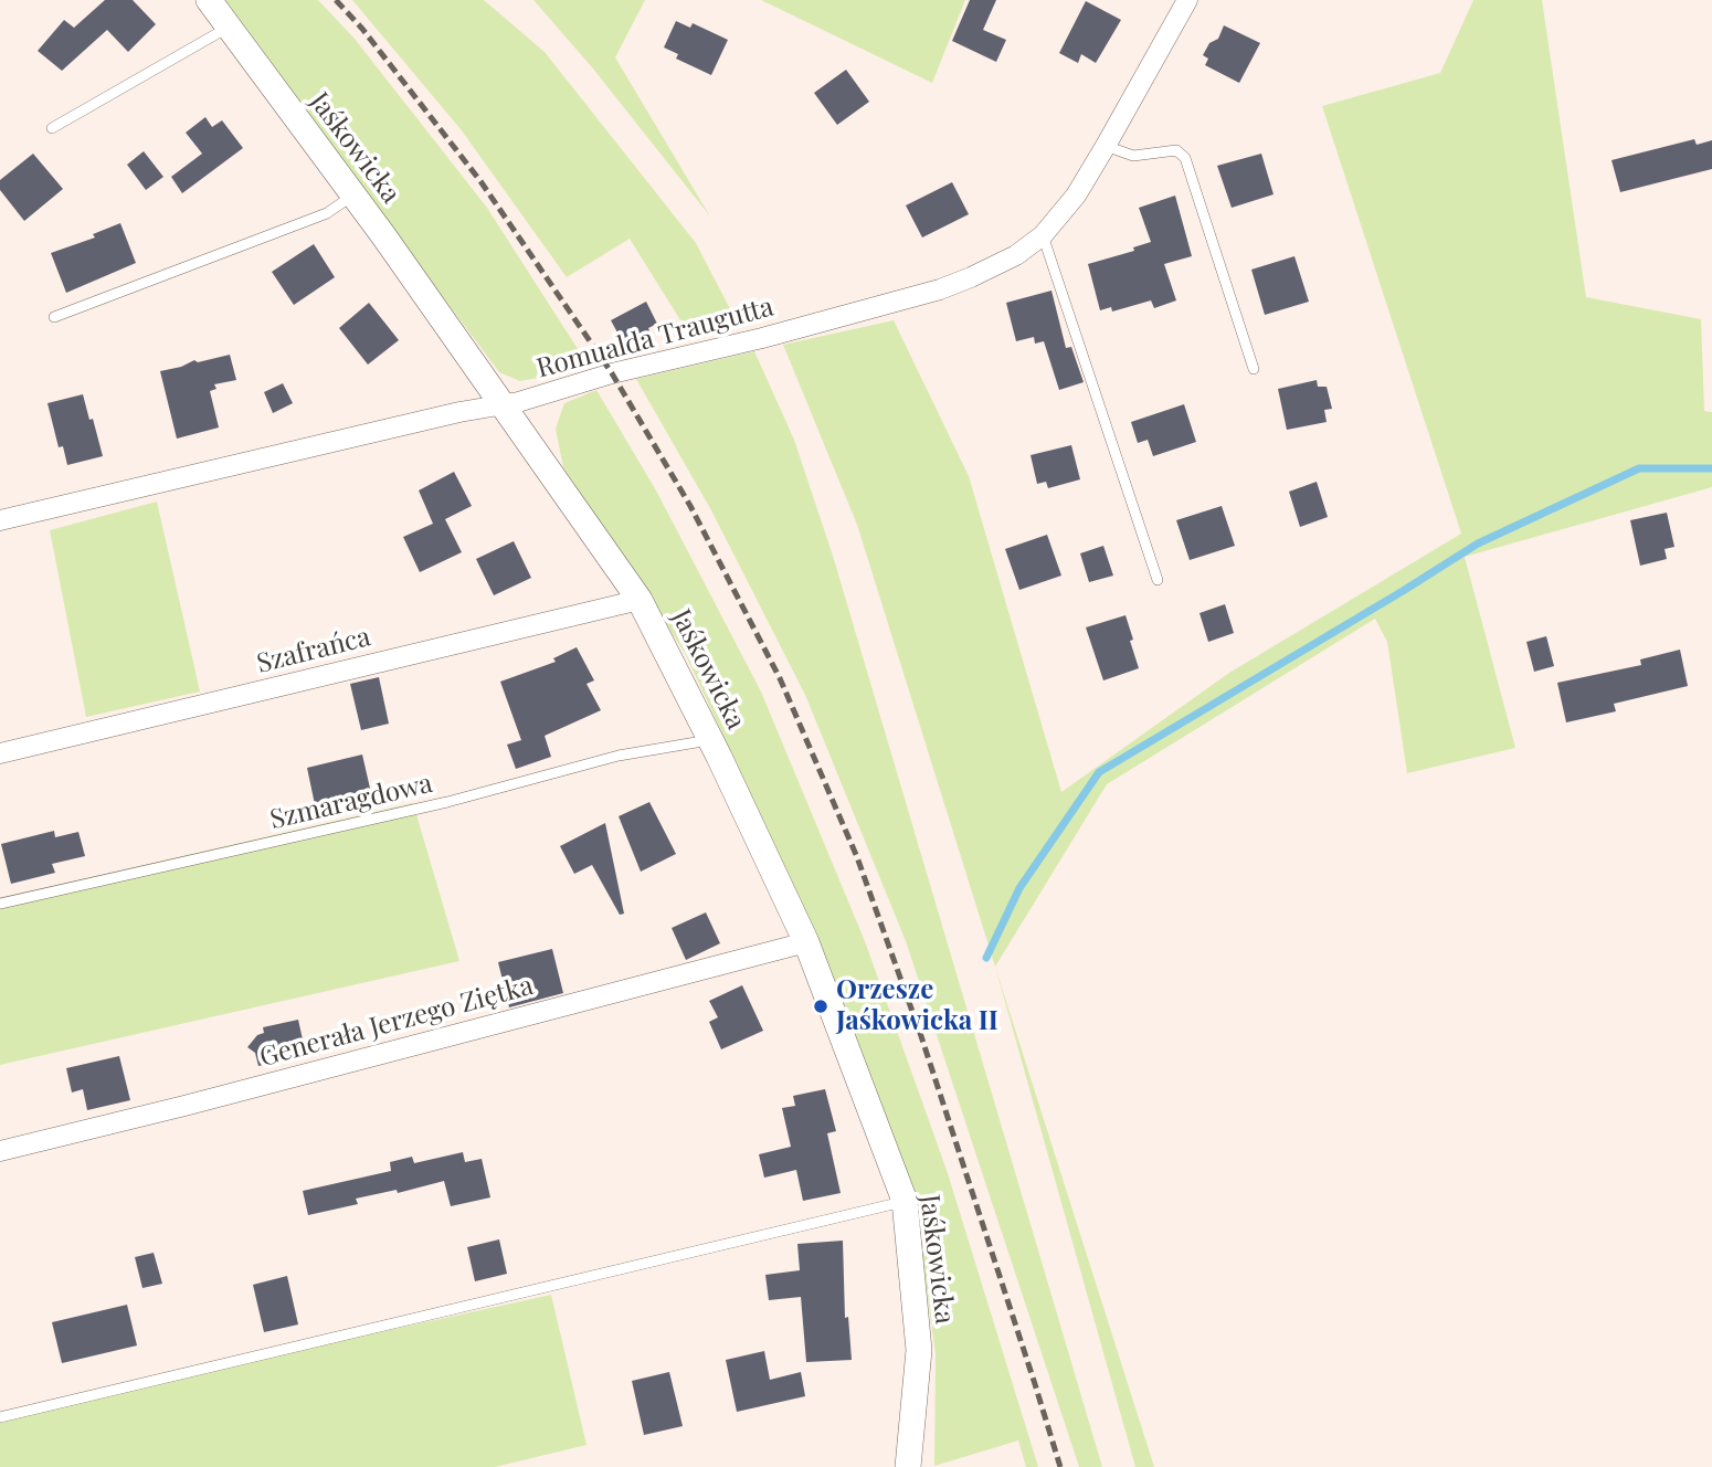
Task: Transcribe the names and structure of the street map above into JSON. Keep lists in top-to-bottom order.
{
  "streets": {
    "street": [
      "Jaśkowicka",
      "Romualda Traugutta",
      "Szafrańca",
      "Generała Jerzego Ziętka"
    ],
    "lane": ["Szmaragdowa"]
  },
  "crossings": [
    ["Jaśkowicka", "Romualda Traugutta"],
    ["Jaśkowicka", "Szafrańca"],
    ["Jaśkowicka", "Szmaragdowa"],
    ["Jaśkowicka", "Generała Jerzego Ziętka"]
  ],
  "places": ["Orzesze Jaśkowicka II"]
}
